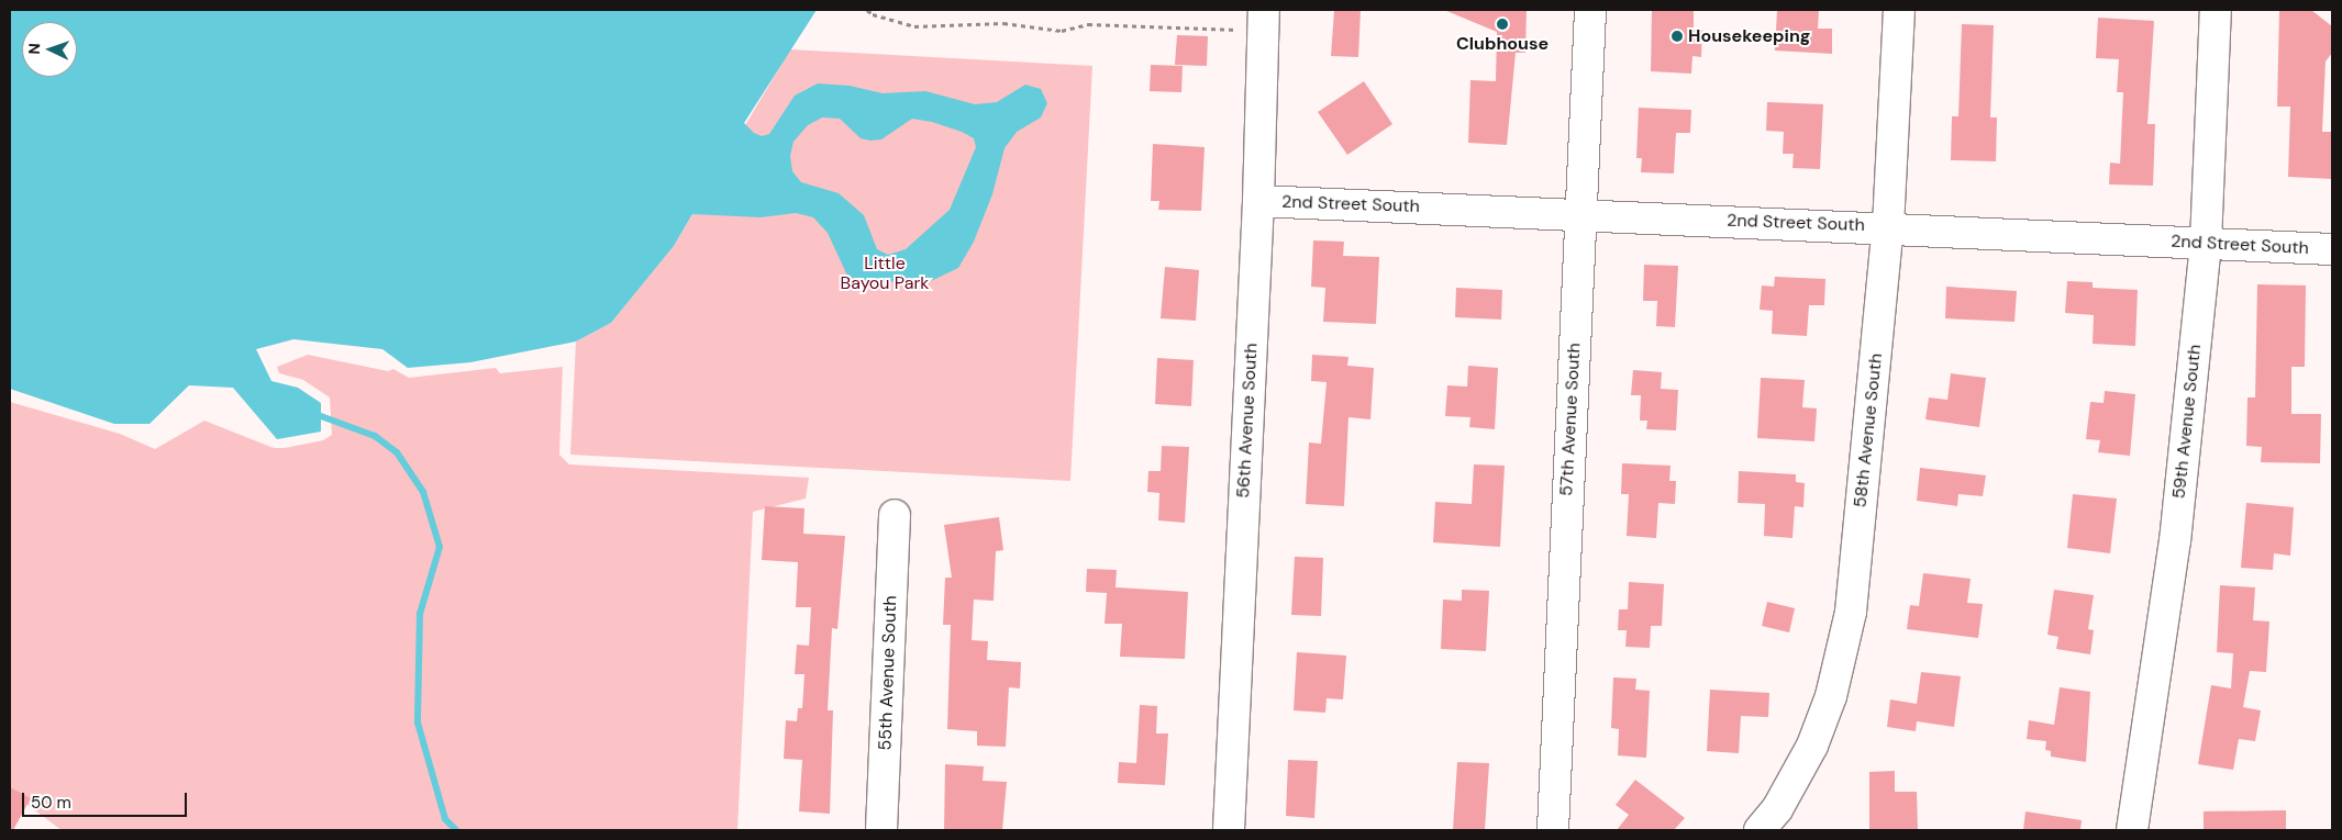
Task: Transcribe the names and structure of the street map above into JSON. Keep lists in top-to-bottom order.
{
  "streets": {
    "street": [
      "2nd Street South",
      "57th Avenue South",
      "56th Avenue South",
      "59th Avenue South",
      "58th Avenue South",
      "55th Avenue South"
    ]
  },
  "crossings": [
    ["2nd Street South", "57th Avenue South"],
    ["2nd Street South", "56th Avenue South"],
    ["2nd Street South", "59th Avenue South"],
    ["2nd Street South", "58th Avenue South"]
  ],
  "parks": ["Little Bayou Park"],
  "places": ["Clubhouse", "Housekeeping"],
  "scale_bar": "50 m",
  "north": "left"
}
